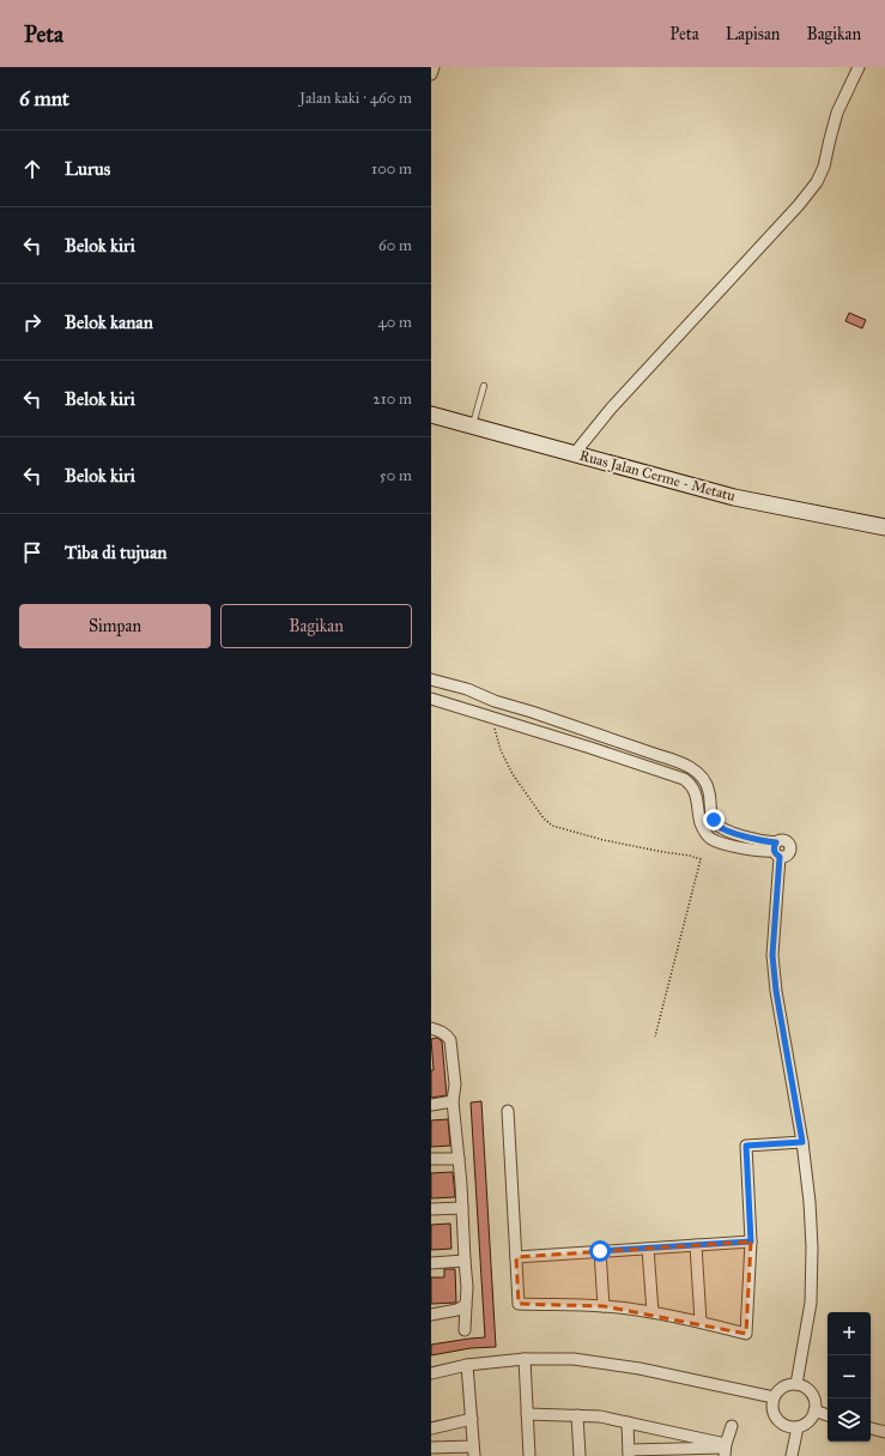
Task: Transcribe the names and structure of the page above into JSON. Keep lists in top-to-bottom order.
{
  "streets": {
    "main road": ["Ruas Jalan Cerme - Metatu"]
  },
  "page": {
    "header": "Peta",
    "nav": ["Peta", "Lapisan", "Bagikan"],
    "heading": ["6 mnt", "Jalan kaki · 460 m"],
    "list": [
      ["Lurus", "100 m"],
      ["Belok kiri", "60 m"],
      ["Belok kanan", "40 m"],
      ["Belok kiri", "210 m"],
      ["Belok kiri", "50 m"],
      "Tiba di tujuan"
    ],
    "buttons": ["Simpan", "Bagikan"],
    "map_buttons": ["+", "−"]
  }
}
